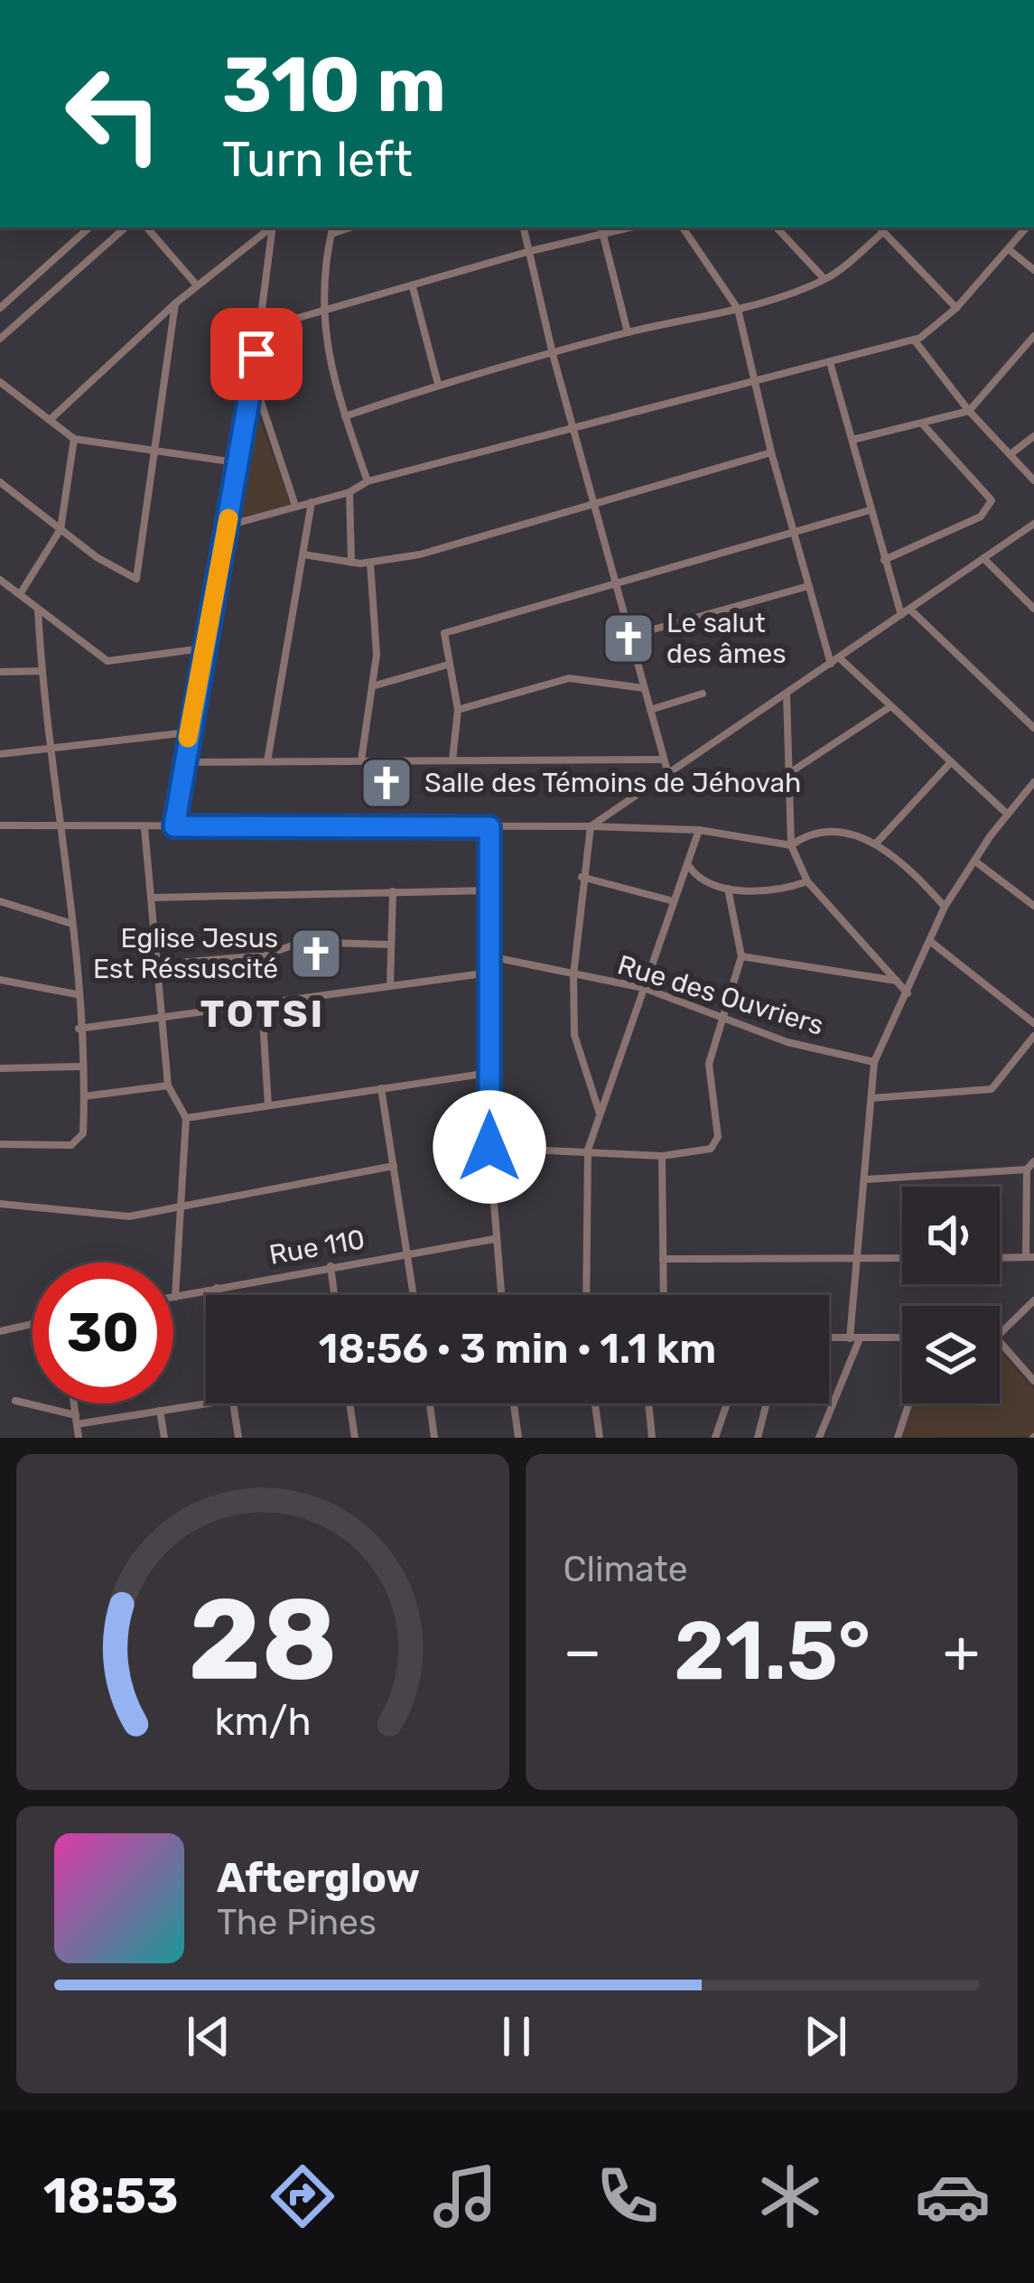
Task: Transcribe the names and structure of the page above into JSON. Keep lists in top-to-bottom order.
{
  "streets": {
    "street": ["Rue des Ouvriers", "Rue 110"]
  },
  "districts": ["TOTSI"],
  "places": {
    "church": ["Le salut des âmes", "Salle des Témoins de Jéhovah", "Eglise Jesus Est Réssuscité"]
  },
  "page": {
    "turn": ["310 m", "Turn left"],
    "limit": "30",
    "trip": "18:56 · 3 min · 1.1 km",
    "tile": "Climate",
    "heat": ["−", "21.5°", "+"],
    "song": ["Afterglow", "The Pines"],
    "tabs": "18:53",
    "gauge": ["28", "km/h"]
  }
}
